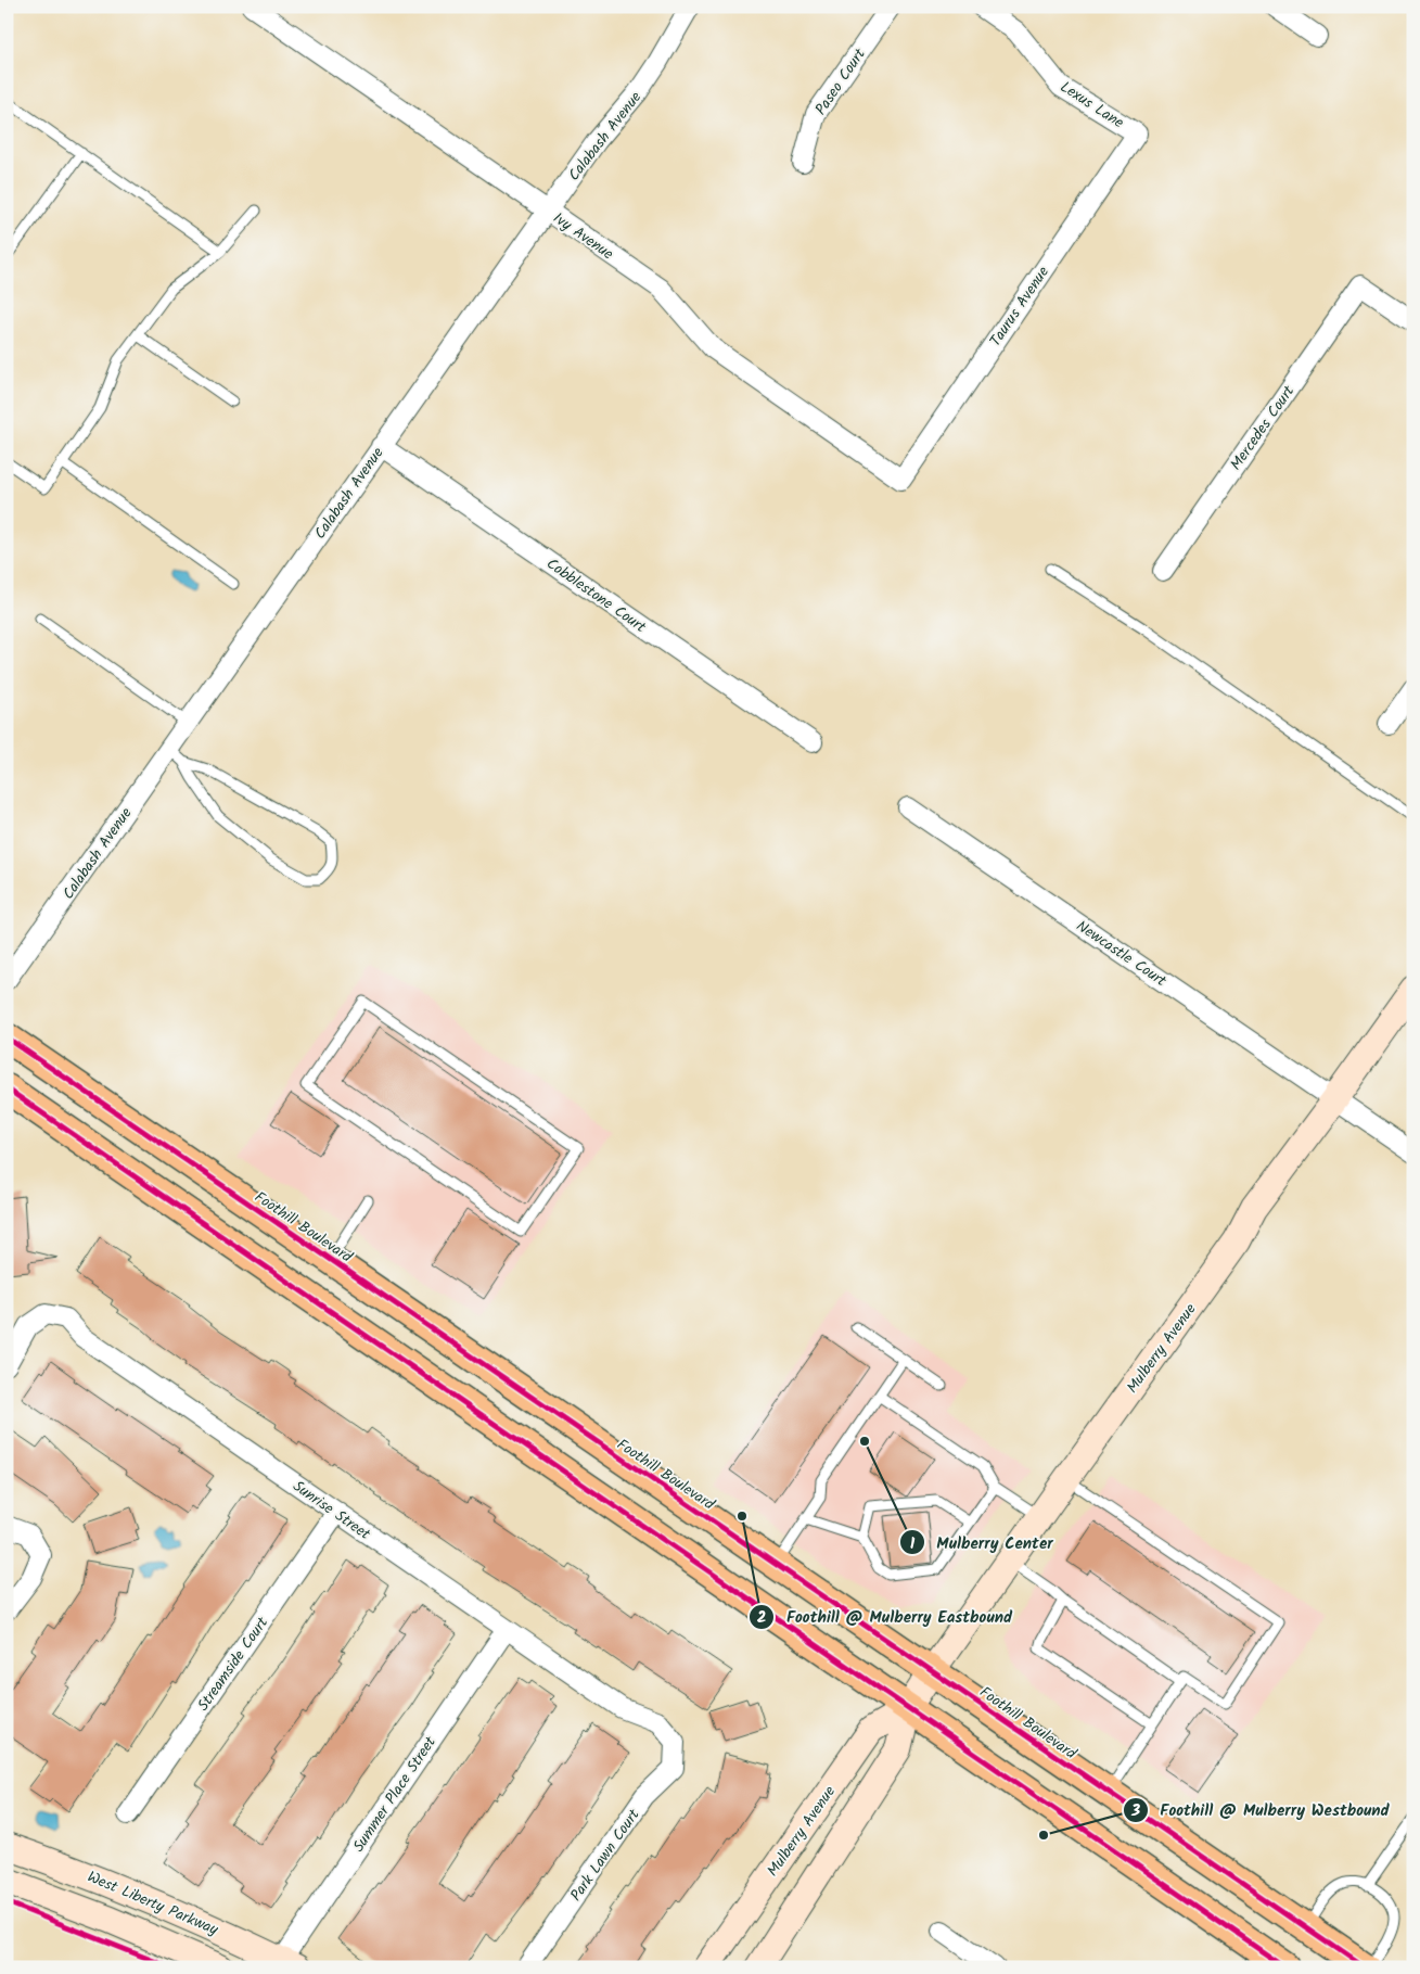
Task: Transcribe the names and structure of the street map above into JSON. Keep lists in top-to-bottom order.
{
  "streets": {
    "main road": ["Foothill Boulevard"],
    "street": [
      "Paseo Court",
      "Lexus Lane",
      "Calabash Avenue",
      "Ivy Avenue",
      "Taurus Avenue",
      "Mercedes Court",
      "Cobblestone Court",
      "Newcastle Court",
      "Mulberry Avenue",
      "Sunrise Street",
      "Streamside Court",
      "Summer Place Street",
      "Park Lawn Court",
      "West Liberty Parkway"
    ]
  },
  "crossings": [
    ["Lexus Lane", "Taurus Avenue"],
    ["Calabash Avenue", "Ivy Avenue"],
    ["Calabash Avenue", "Cobblestone Court"],
    ["Ivy Avenue", "Taurus Avenue"],
    ["Newcastle Court", "Mulberry Avenue"],
    ["Foothill Boulevard", "Mulberry Avenue"],
    ["Sunrise Street", "Streamside Court"],
    ["Sunrise Street", "Summer Place Street"],
    ["Sunrise Street", "Park Lawn Court"],
    ["Summer Place Street", "West Liberty Parkway"]
  ],
  "places": ["Mulberry Center", "Foothill @ Mulberry Eastbound", "Foothill @ Mulberry Westbound"]
}
